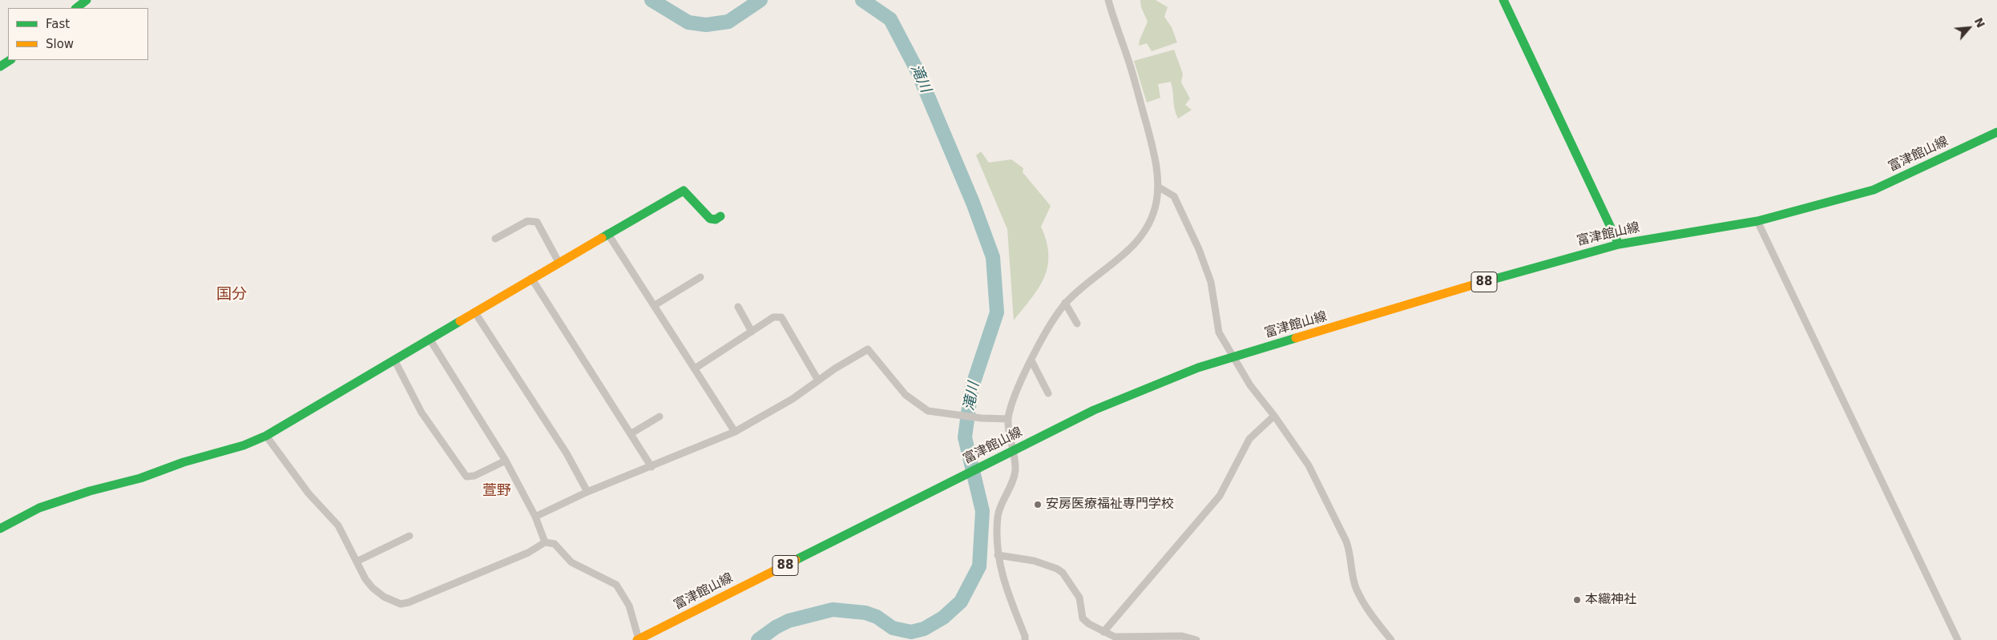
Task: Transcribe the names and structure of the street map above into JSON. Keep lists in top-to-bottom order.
{
  "streets": {
    "main road": ["富津館山線", "88"]
  },
  "districts": ["国分", "萱野"],
  "water": ["滝川"],
  "places": ["安房医療福祉専門学校", "本織神社"],
  "legend": ["Fast", "Slow"],
  "north": "top right"
}
